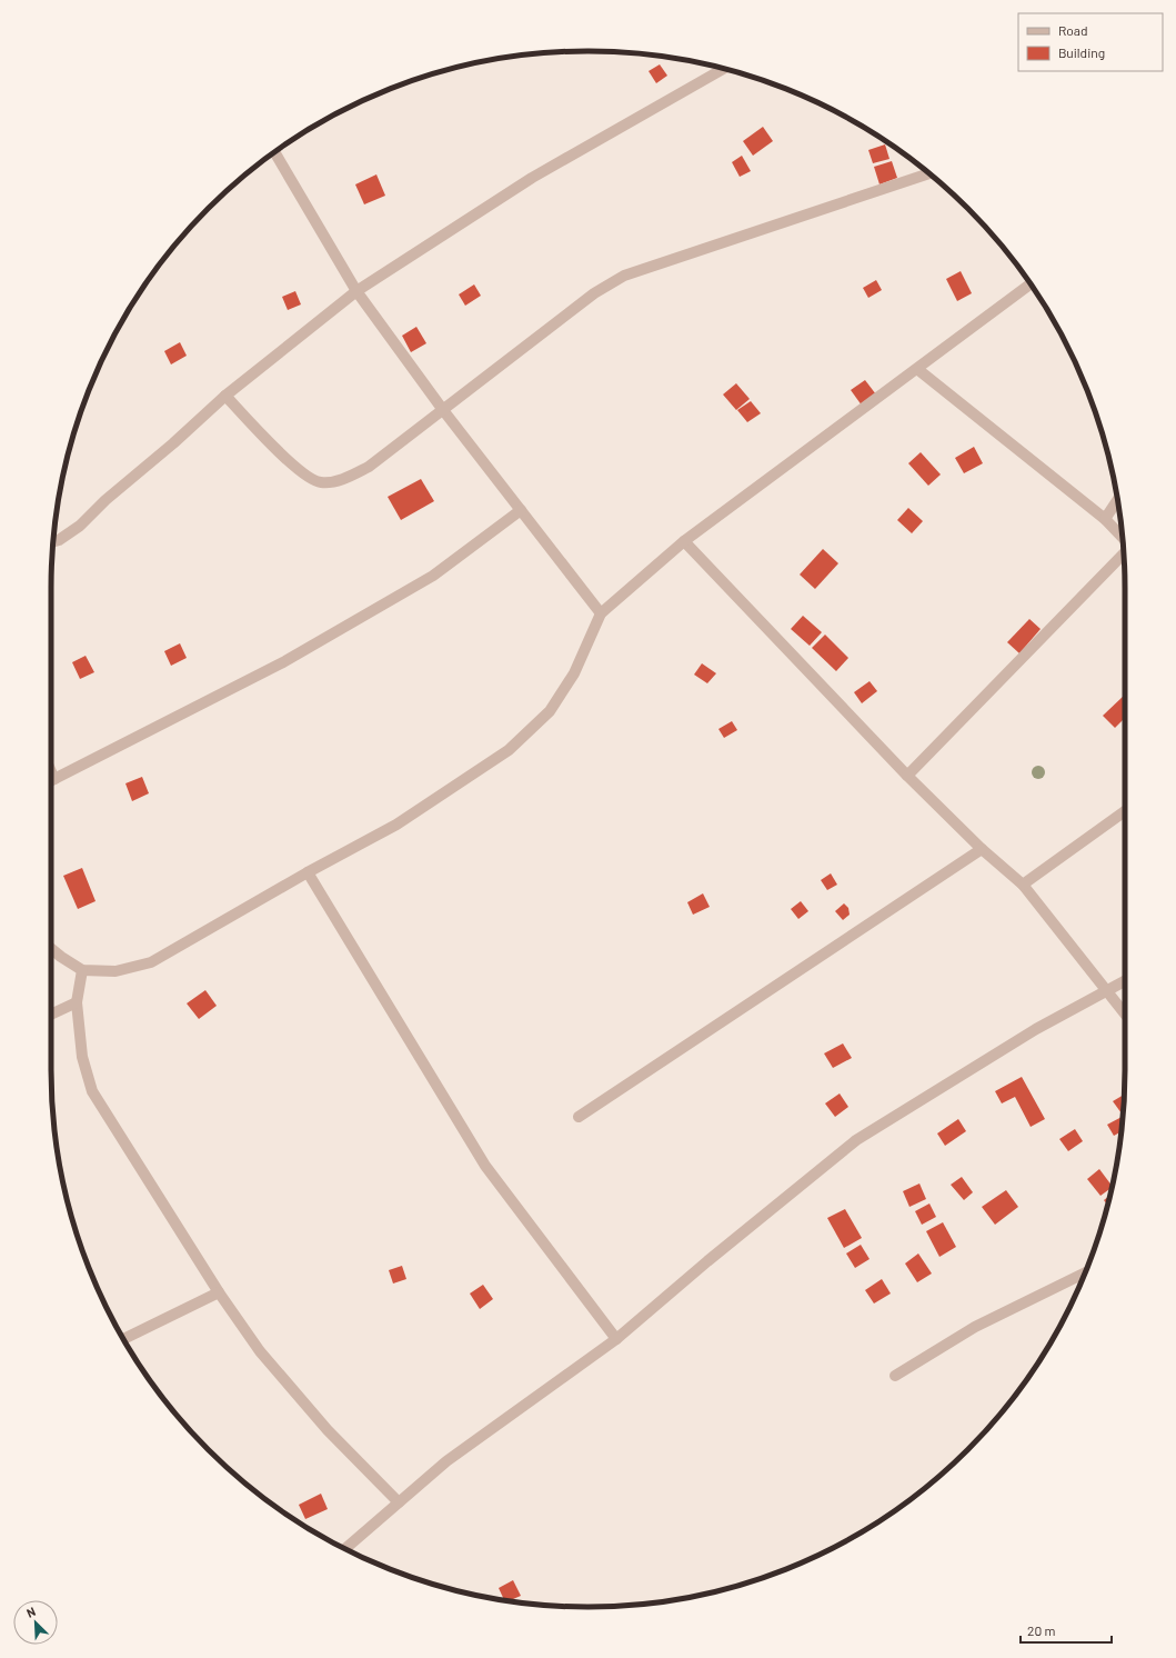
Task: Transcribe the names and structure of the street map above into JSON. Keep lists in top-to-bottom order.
{
  "legend": ["Road", "Building"],
  "scale_bar": "20 m",
  "north": "top left"
}
